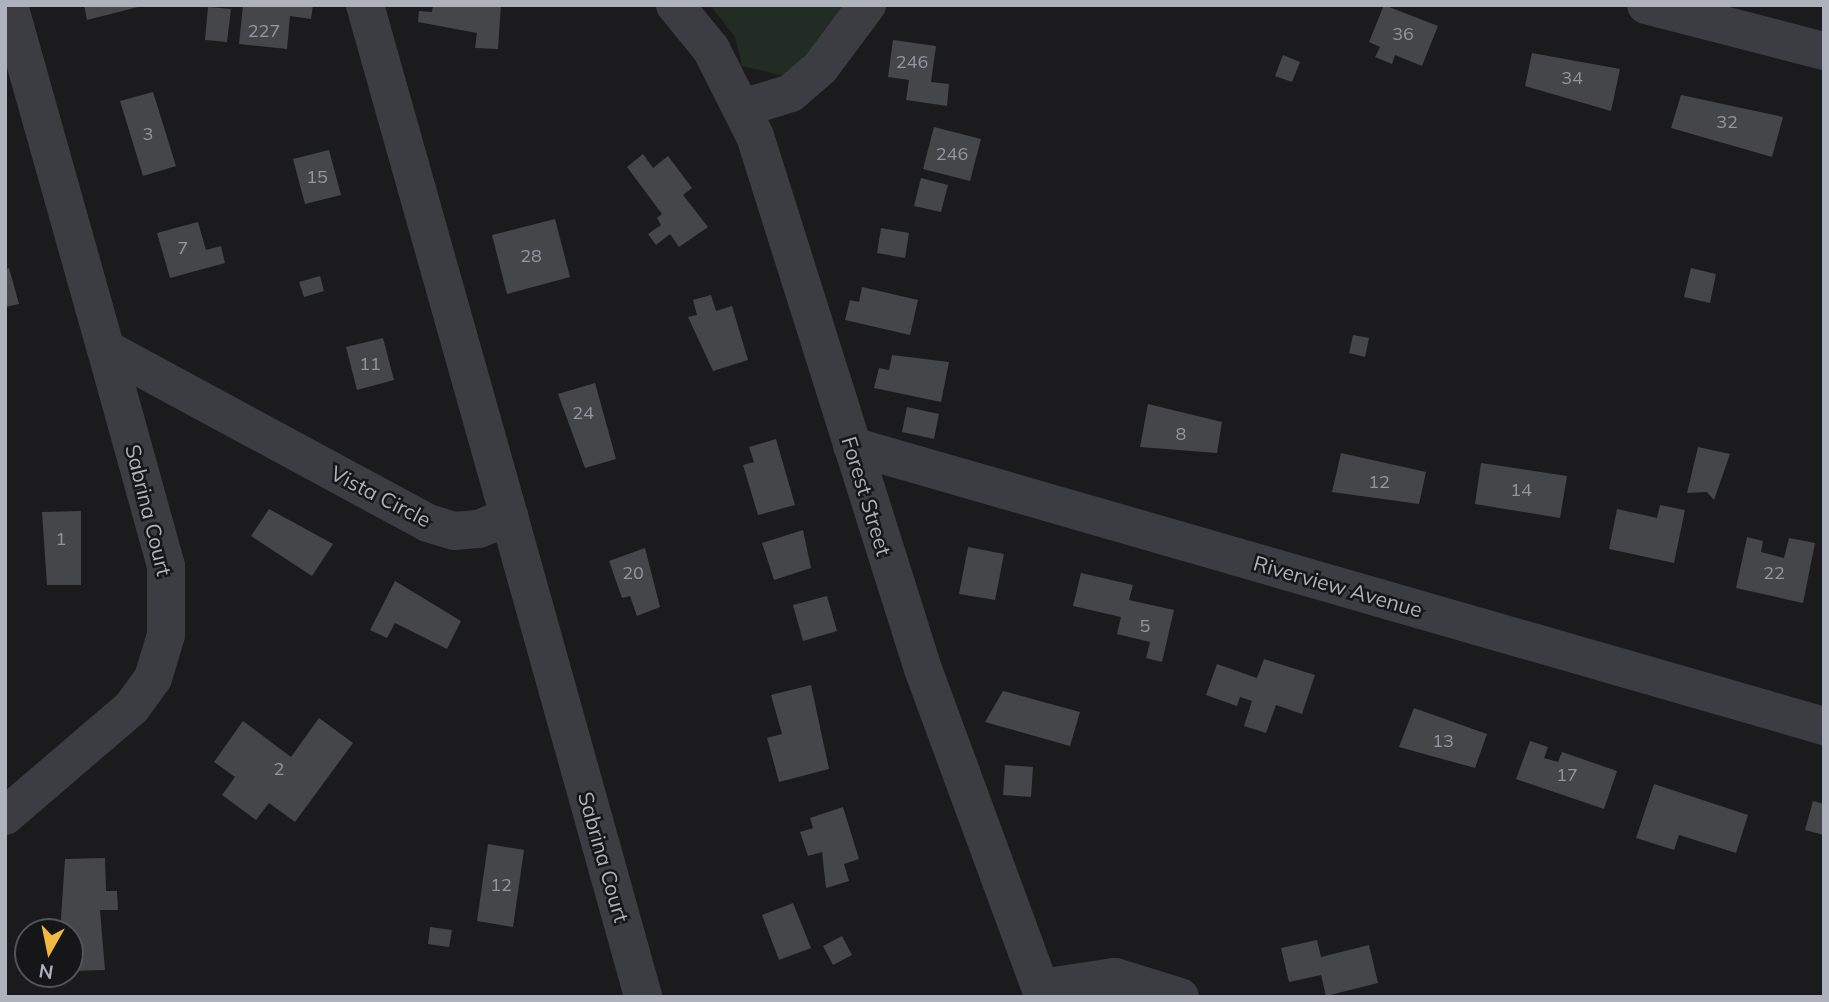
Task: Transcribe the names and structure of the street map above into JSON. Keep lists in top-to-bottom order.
{
  "streets": {
    "street": [
      "Vista Circle",
      "Forest Street",
      "Sabrina Court",
      "Riverview Avenue"
    ]
  },
  "crossings": [
    ["Vista Circle", "Sabrina Court"],
    ["Forest Street", "Riverview Avenue"]
  ],
  "house_numbers": [
    "227",
    "36",
    "246",
    "34",
    "32",
    "3",
    "246",
    "15",
    "7",
    "28",
    "11",
    "24",
    "8",
    "12",
    "14",
    "1",
    "20",
    "22",
    "5",
    "13",
    "2",
    "17",
    "12"
  ],
  "north": "bottom"
}
